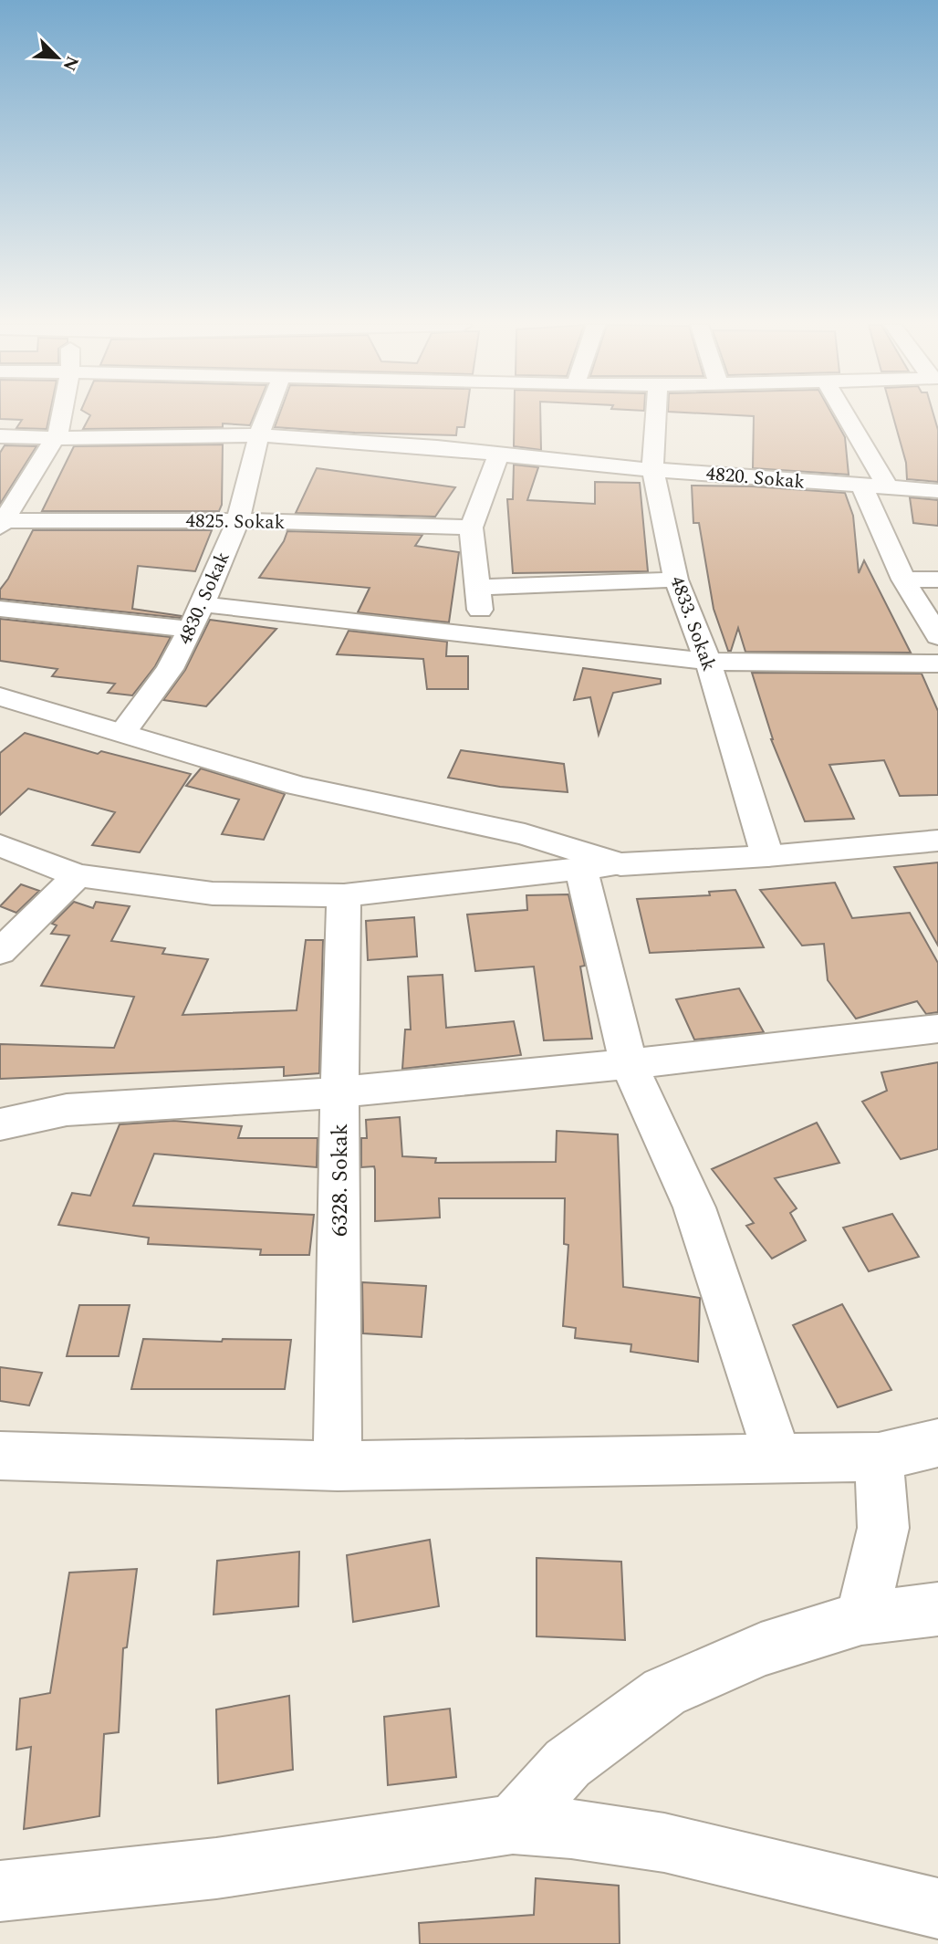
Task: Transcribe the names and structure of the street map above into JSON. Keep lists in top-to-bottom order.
{
  "streets": {
    "street": [
      "4820. Sokak",
      "4825. Sokak",
      "4830. Sokak",
      "4833. Sokak",
      "6328. Sokak"
    ]
  },
  "crossings": [
    ["4820. Sokak", "4830. Sokak"],
    ["4820. Sokak", "4833. Sokak"],
    ["4825. Sokak", "4830. Sokak"]
  ],
  "north": "bottom right"
}
